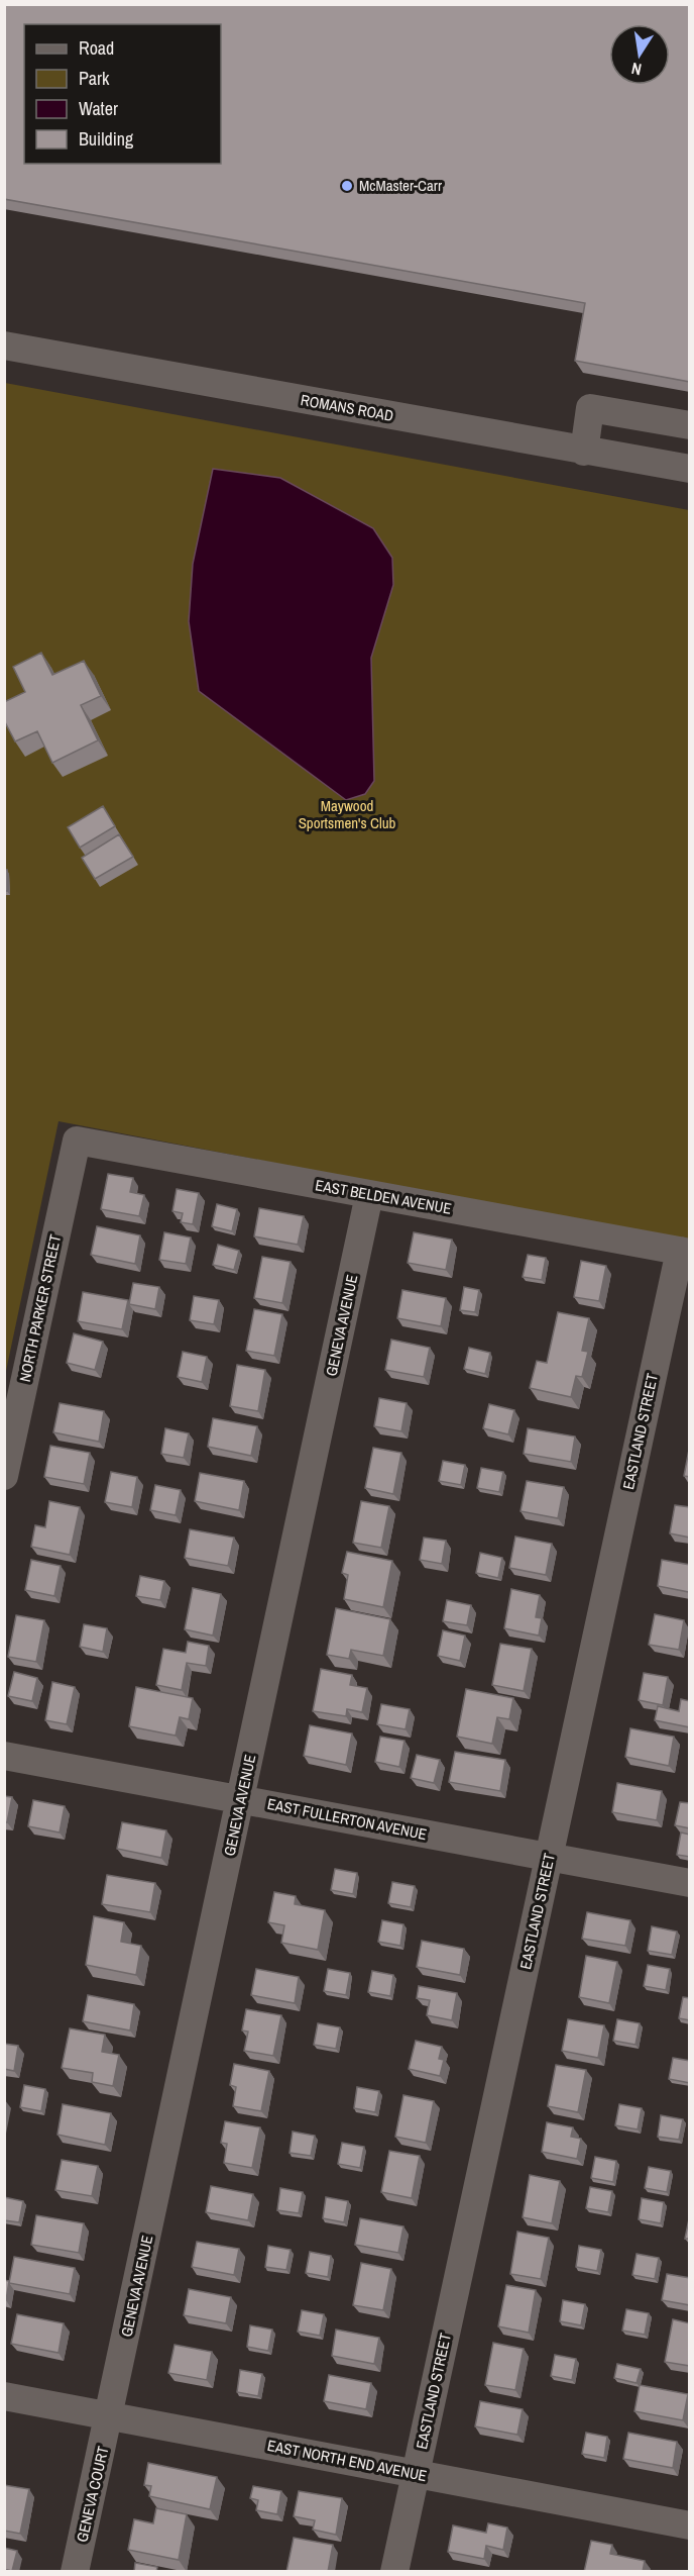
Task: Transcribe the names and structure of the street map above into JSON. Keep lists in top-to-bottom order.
{
  "streets": {
    "street": [
      "ROMANS ROAD",
      "EAST BELDEN AVENUE",
      "NORTH PARKER STREET",
      "GENEVA AVENUE",
      "EASTLAND STREET",
      "EAST FULLERTON AVENUE",
      "EAST NORTH END AVENUE",
      "GENEVA COURT"
    ]
  },
  "crossings": [
    ["EAST BELDEN AVENUE", "NORTH PARKER STREET"],
    ["EAST BELDEN AVENUE", "GENEVA AVENUE"],
    ["EAST BELDEN AVENUE", "EASTLAND STREET"],
    ["GENEVA AVENUE", "EAST FULLERTON AVENUE"],
    ["GENEVA AVENUE", "EAST NORTH END AVENUE"],
    ["GENEVA AVENUE", "GENEVA COURT"],
    ["EASTLAND STREET", "EAST FULLERTON AVENUE"],
    ["EASTLAND STREET", "EAST NORTH END AVENUE"],
    ["EAST NORTH END AVENUE", "GENEVA COURT"]
  ],
  "parks": ["Maywood Sportsmen's Club"],
  "places": ["McMaster-Carr"],
  "legend": [
    "Road",
    "Park",
    "Water",
    "Building"
  ],
  "north": "bottom"
}
